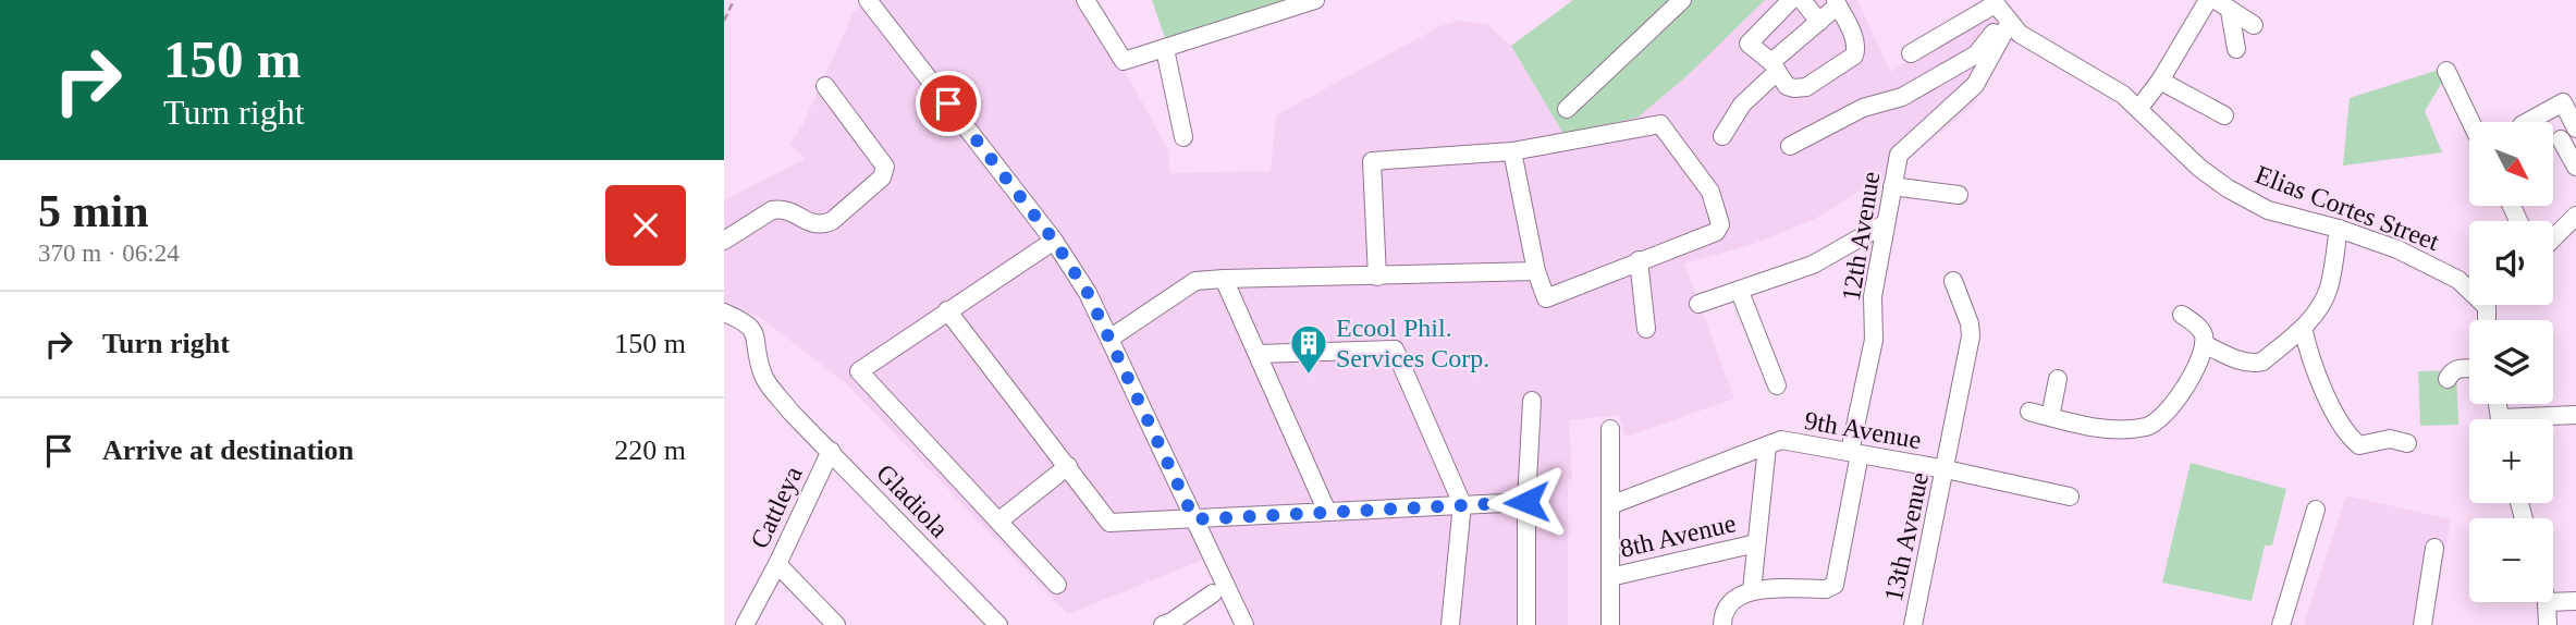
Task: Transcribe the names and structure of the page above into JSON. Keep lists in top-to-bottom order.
{
  "streets": {
    "street": [
      "Elias Cortes Street",
      "12th Avenue",
      "9th Avenue",
      "Gladiola",
      "Cattleya",
      "8th Avenue",
      "13th Avenue"
    ]
  },
  "crossings": [
    ["Elias Cortes Street", "12th Avenue"],
    ["12th Avenue", "9th Avenue"],
    ["9th Avenue", "13th Avenue"],
    ["Gladiola", "Cattleya"]
  ],
  "places": {
    "building": ["Ecool Phil. Services Corp."]
  },
  "north": "bottom right",
  "page": {
    "turn": ["150 m", "Turn right"],
    "map_buttons": ["+", "−"],
    "heading": ["5 min", "370 m · 06:24"],
    "list": [
      {
        "name": "Turn right",
        "value": "150 m"
      },
      {
        "name": "Arrive at destination",
        "value": "220 m"
      }
    ]
  }
}
